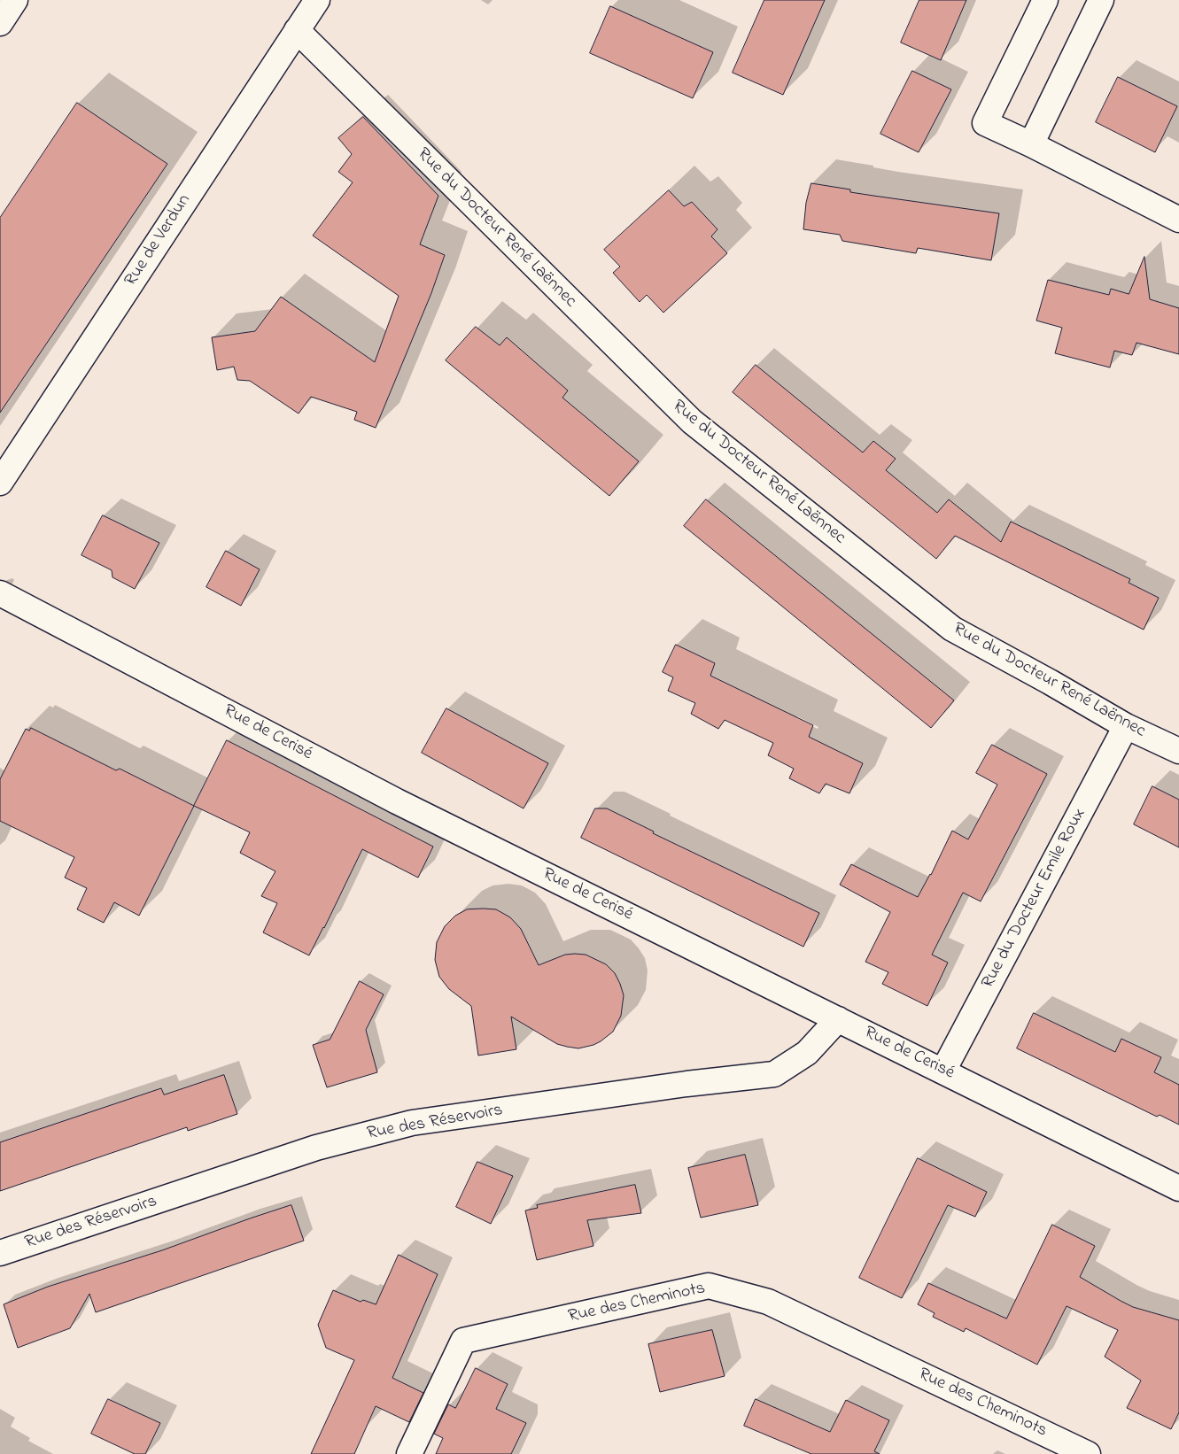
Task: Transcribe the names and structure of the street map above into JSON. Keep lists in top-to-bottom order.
{
  "streets": {
    "street": [
      "Rue du Docteur René Laënnec",
      "Rue de Verdun",
      "Rue de Cerisé",
      "Rue du Docteur Emile Roux",
      "Rue des Réservoirs",
      "Rue des Cheminots"
    ]
  },
  "crossings": [
    ["Rue du Docteur René Laënnec", "Rue de Verdun"],
    ["Rue du Docteur René Laënnec", "Rue du Docteur Emile Roux"],
    ["Rue de Cerisé", "Rue du Docteur Emile Roux"],
    ["Rue de Cerisé", "Rue des Réservoirs"]
  ]
}
